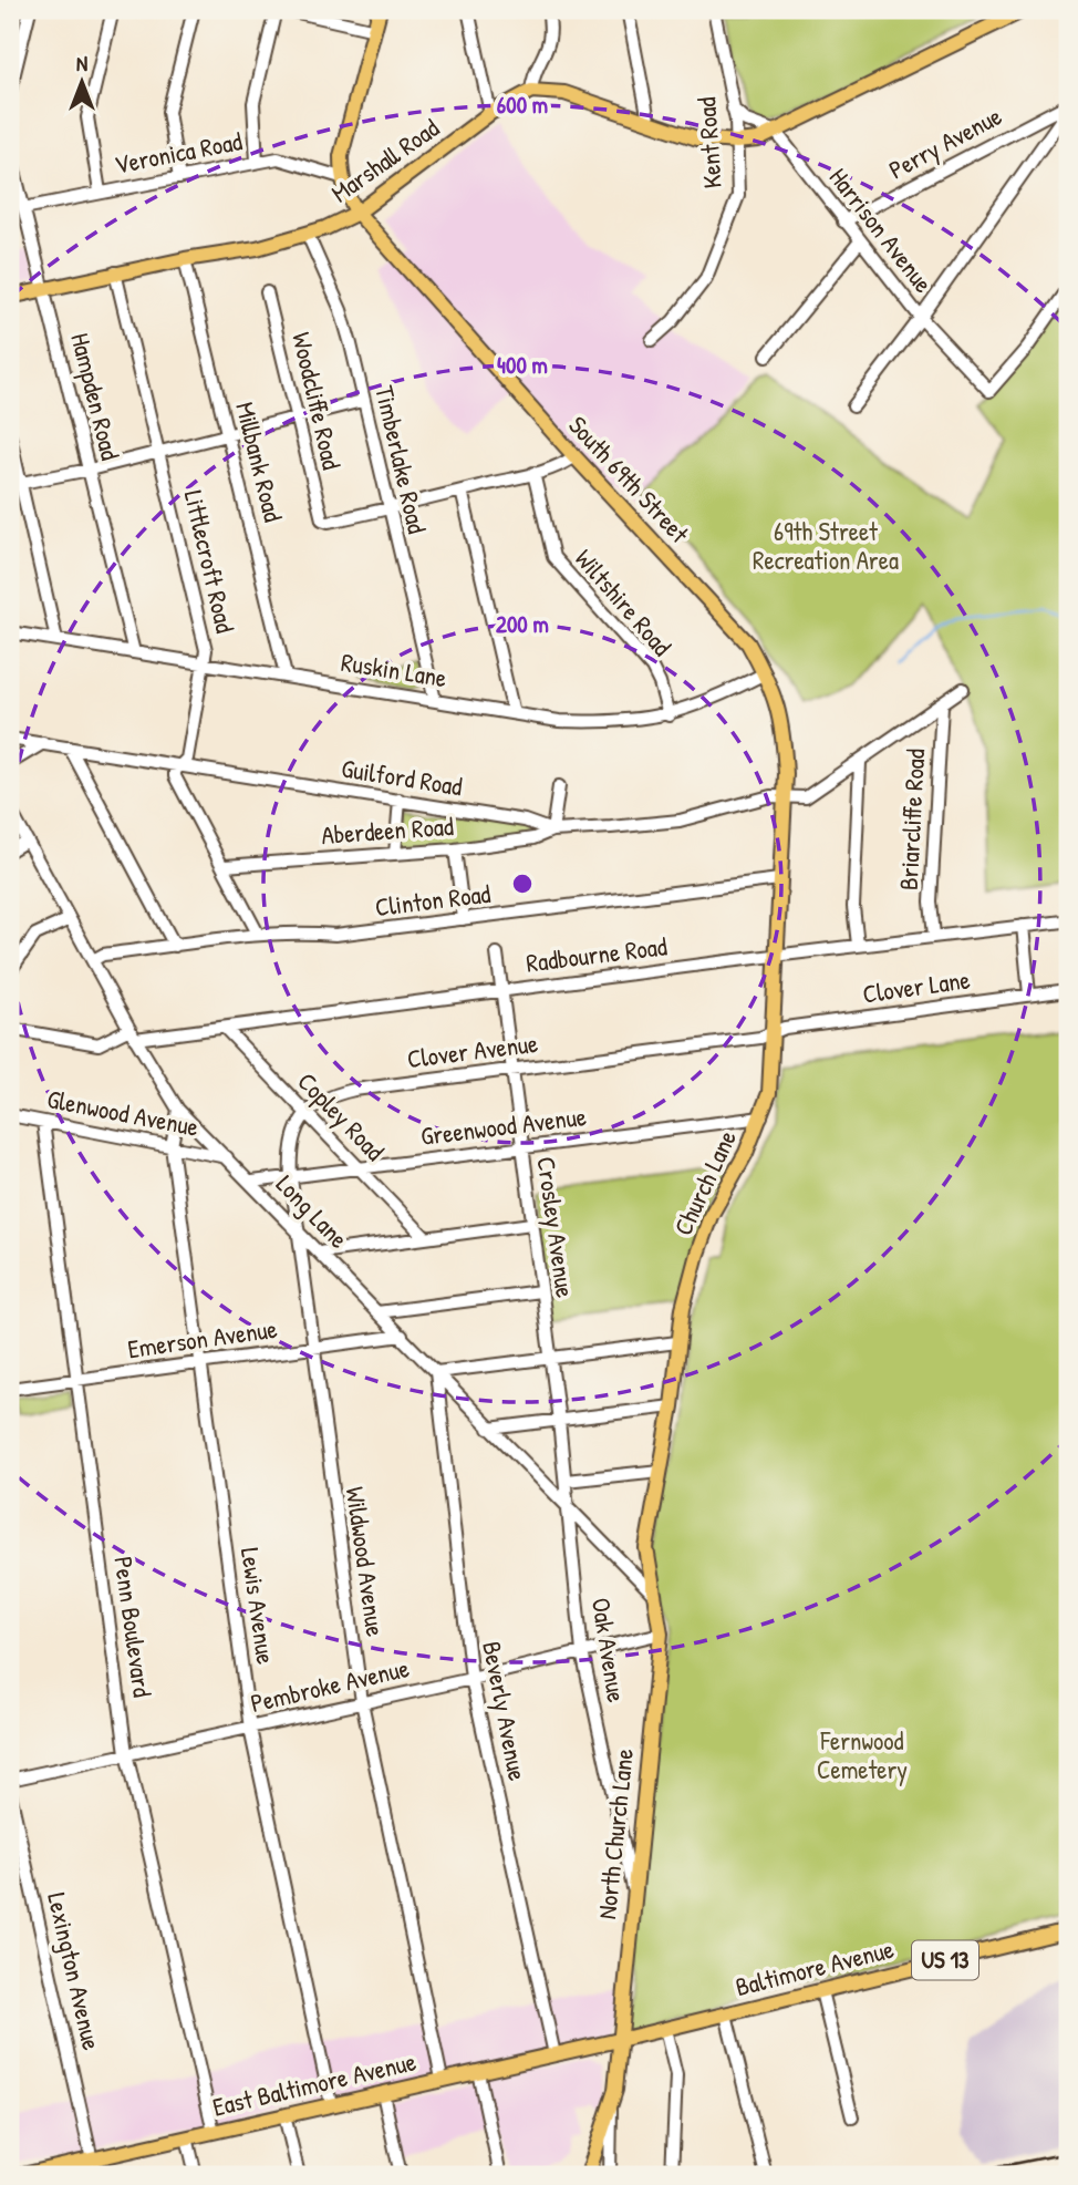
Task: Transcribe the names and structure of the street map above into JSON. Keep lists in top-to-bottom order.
{
  "streets": {
    "main road": [
      "Marshall Road",
      "South 69th Street",
      "Church Lane",
      "North Church Lane",
      "US 13",
      "Baltimore Avenue",
      "East Baltimore Avenue"
    ],
    "street": [
      "Kent Road",
      "Perry Avenue",
      "Veronica Road",
      "Harrison Avenue",
      "Hampden Road",
      "Woodcliffe Road",
      "Timberlake Road",
      "Millbank Road",
      "Littlecroft Road",
      "Wiltshire Road",
      "Ruskin Lane",
      "Guilford Road",
      "Briarcliffe Road",
      "Aberdeen Road",
      "Clinton Road",
      "Radbourne Road",
      "Clover Lane",
      "Clover Avenue",
      "Glenwood Avenue",
      "Copley Road",
      "Greenwood Avenue",
      "Long Lane",
      "Crosley Avenue",
      "Emerson Avenue",
      "Wildwood Avenue",
      "Lewis Avenue",
      "Penn Boulevard",
      "Oak Avenue",
      "Pembroke Avenue",
      "Beverly Avenue",
      "Lexington Avenue"
    ]
  },
  "crossings": [
    ["Kent Road", "Harrison Avenue"],
    ["Perry Avenue", "Harrison Avenue"],
    ["Veronica Road", "Hampden Road"],
    ["Veronica Road", "South 69th Street"],
    ["Marshall Road", "Hampden Road"],
    ["Marshall Road", "Timberlake Road"],
    ["Marshall Road", "Millbank Road"],
    ["Marshall Road", "South 69th Street"],
    ["Marshall Road", "Littlecroft Road"],
    ["Hampden Road", "Ruskin Lane"],
    ["Woodcliffe Road", "Timberlake Road"],
    ["Timberlake Road", "Ruskin Lane"],
    ["Millbank Road", "Ruskin Lane"],
    ["South 69th Street", "Ruskin Lane"],
    ["South 69th Street", "Guilford Road"],
    ["South 69th Street", "Church Lane"],
    ["Littlecroft Road", "Ruskin Lane"],
    ["Littlecroft Road", "Guilford Road"],
    ["Wiltshire Road", "Ruskin Lane"],
    ["Guilford Road", "Briarcliffe Road"],
    ["Guilford Road", "Aberdeen Road"],
    ["Guilford Road", "Church Lane"],
    ["Briarcliffe Road", "Radbourne Road"],
    ["Clinton Road", "Church Lane"],
    ["Clinton Road", "Long Lane"],
    ["Radbourne Road", "Copley Road"],
    ["Radbourne Road", "Church Lane"],
    ["Radbourne Road", "Long Lane"],
    ["Radbourne Road", "Crosley Avenue"],
    ["Clover Lane", "Clover Avenue"],
    ["Clover Lane", "Church Lane"],
    ["Clover Avenue", "Copley Road"],
    ["Clover Avenue", "Church Lane"],
    ["Clover Avenue", "Crosley Avenue"],
    ["Glenwood Avenue", "Long Lane"],
    ["Glenwood Avenue", "Lewis Avenue"],
    ["Glenwood Avenue", "Penn Boulevard"],
    ["Copley Road", "Greenwood Avenue"],
    ["Greenwood Avenue", "Church Lane"],
    ["Greenwood Avenue", "Long Lane"],
    ["Greenwood Avenue", "Crosley Avenue"],
    ["Church Lane", "Long Lane"],
    ["Church Lane", "Pembroke Avenue"],
    ["Church Lane", "North Church Lane"],
    ["Long Lane", "Crosley Avenue"],
    ["Long Lane", "Emerson Avenue"],
    ["Long Lane", "Wildwood Avenue"],
    ["Long Lane", "Lewis Avenue"],
    ["Long Lane", "Oak Avenue"],
    ["Long Lane", "Beverly Avenue"],
    ["Crosley Avenue", "Oak Avenue"],
    ["Emerson Avenue", "Wildwood Avenue"],
    ["Emerson Avenue", "Lewis Avenue"],
    ["Emerson Avenue", "Penn Boulevard"],
    ["Wildwood Avenue", "Pembroke Avenue"],
    ["Wildwood Avenue", "East Baltimore Avenue"],
    ["Lewis Avenue", "Pembroke Avenue"],
    ["Lewis Avenue", "East Baltimore Avenue"],
    ["Penn Boulevard", "Pembroke Avenue"],
    ["Penn Boulevard", "East Baltimore Avenue"],
    ["Oak Avenue", "Pembroke Avenue"],
    ["Oak Avenue", "North Church Lane"],
    ["Pembroke Avenue", "Beverly Avenue"],
    ["Pembroke Avenue", "North Church Lane"],
    ["Beverly Avenue", "East Baltimore Avenue"],
    ["North Church Lane", "Baltimore Avenue"],
    ["North Church Lane", "East Baltimore Avenue"],
    ["Baltimore Avenue", "East Baltimore Avenue"],
    ["Lexington Avenue", "East Baltimore Avenue"]
  ],
  "parks": ["69th Street Recreation Area", "Fernwood Cemetery"],
  "north": "top",
  "rings": ["600 m", "400 m", "200 m"]
}
